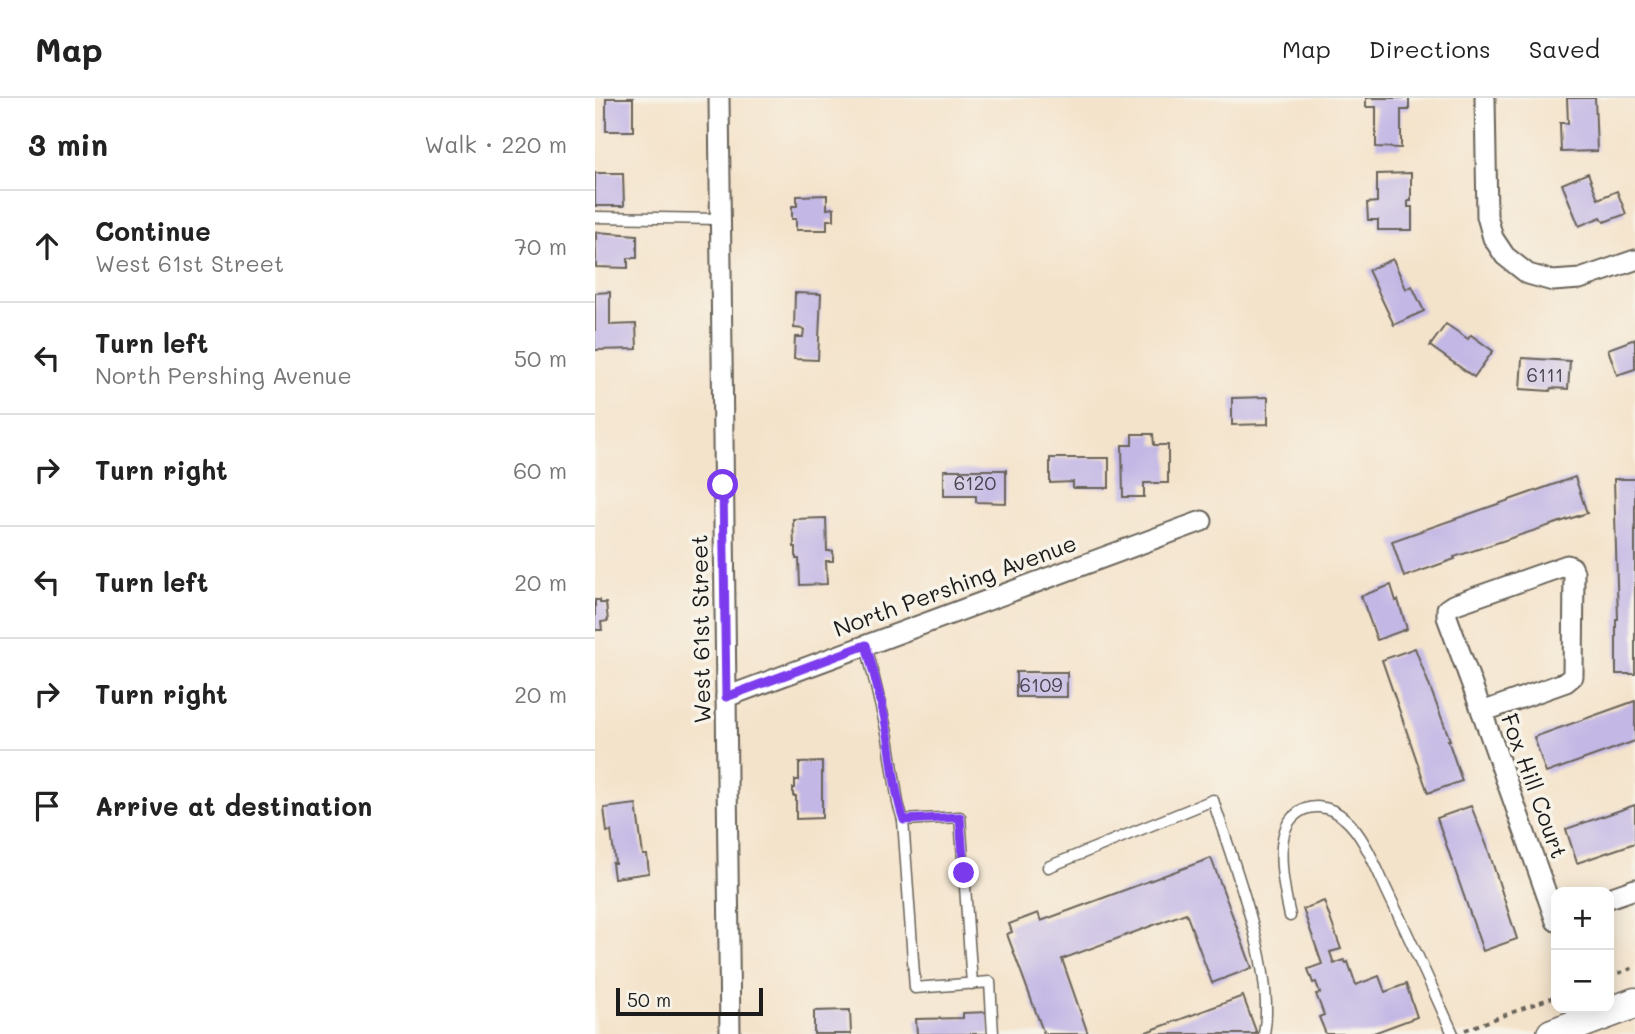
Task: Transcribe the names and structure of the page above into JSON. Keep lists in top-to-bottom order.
{
  "streets": {
    "street": ["North Pershing Avenue", "West 61st Street", "Fox Hill Court"]
  },
  "crossings": [
    ["North Pershing Avenue", "West 61st Street"]
  ],
  "house_numbers": ["6111", "6120", "6109"],
  "scale_bar": "50 m",
  "page": {
    "header": "Map",
    "nav": ["Map", "Directions", "Saved"],
    "heading": ["3 min", "Walk · 220 m"],
    "list": [
      ["Continue", "West 61st Street", "70 m"],
      ["Turn left", "North Pershing Avenue", "50 m"],
      ["Turn right", "60 m"],
      ["Turn left", "20 m"],
      ["Turn right", "20 m"],
      "Arrive at destination"
    ],
    "map_buttons": ["+", "−"],
    "scale": "50 m"
  }
}
